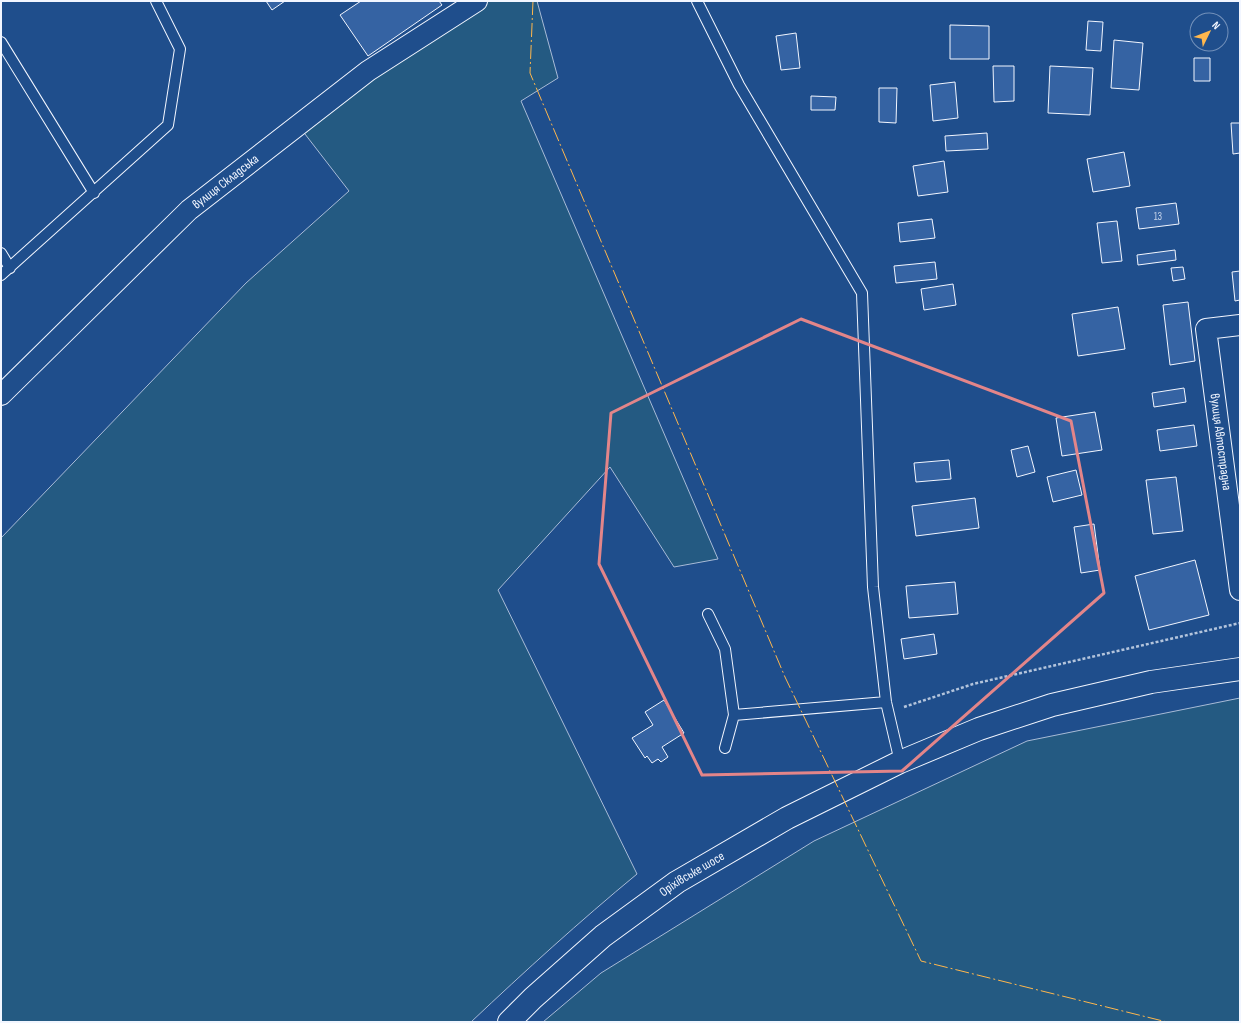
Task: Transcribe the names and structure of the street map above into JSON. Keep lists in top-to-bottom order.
{
  "streets": {
    "highway": ["Оріхівське шосе"],
    "street": ["вулиця Складська", "вулиця Автострадна"]
  },
  "house_numbers": ["13"],
  "north": "top right"
}
